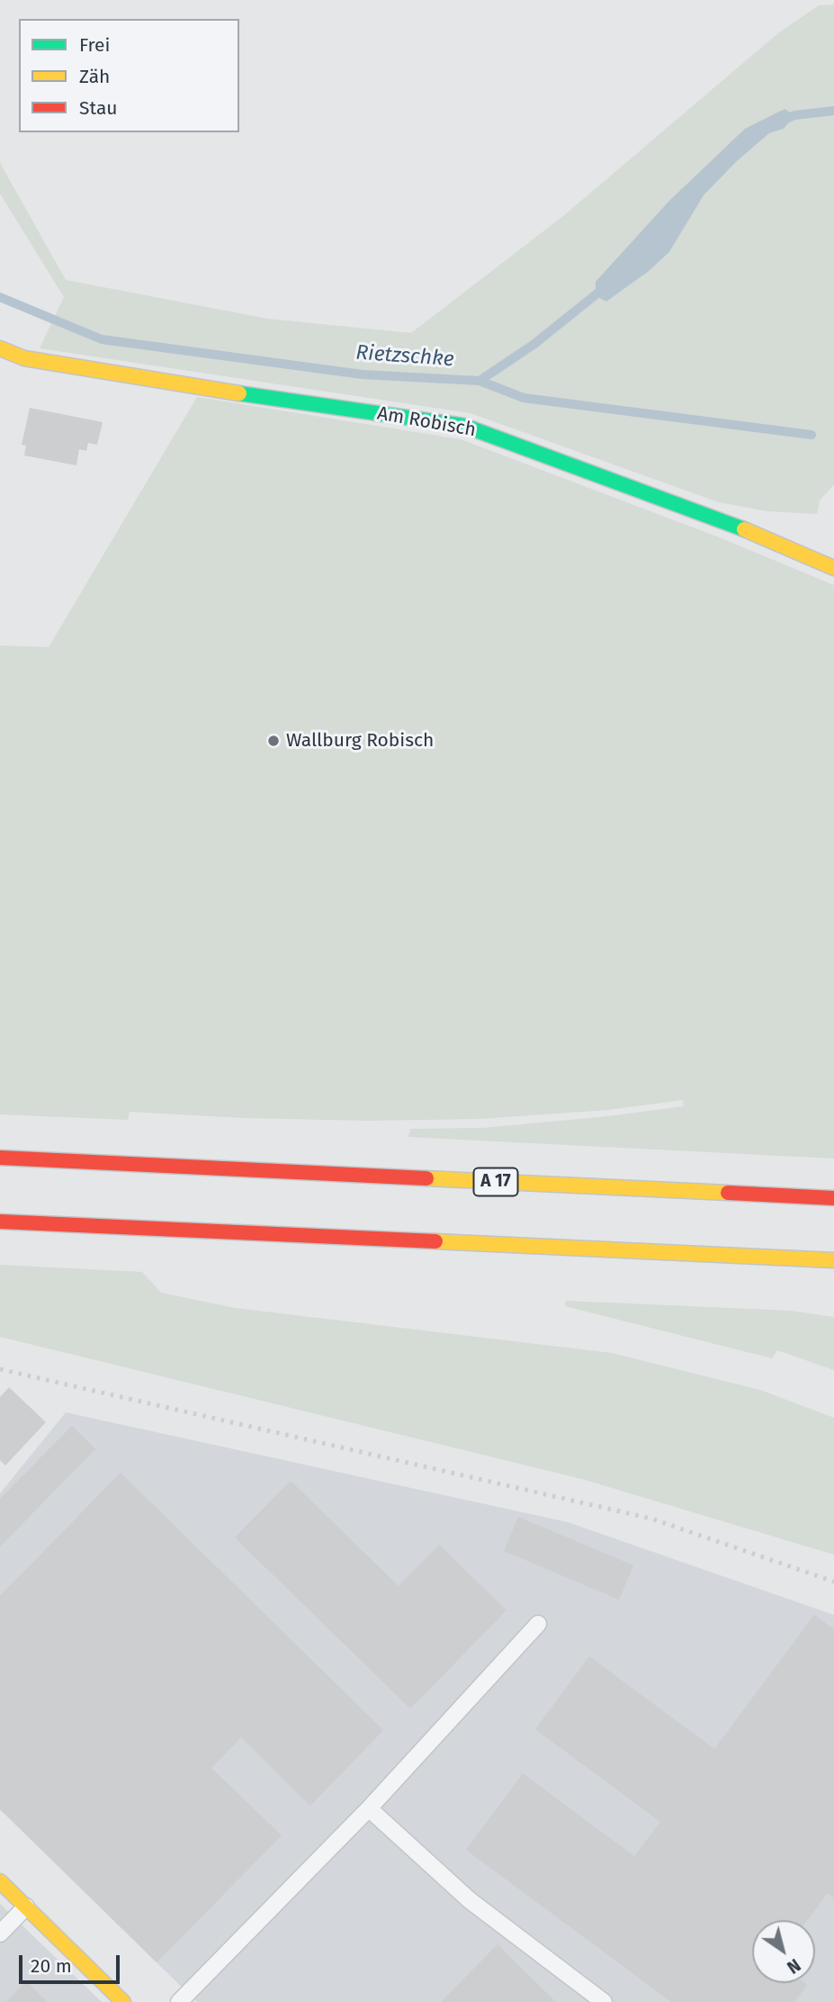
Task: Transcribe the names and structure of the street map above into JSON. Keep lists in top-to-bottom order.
{
  "streets": {
    "main road": ["Am Robisch", "A 17"]
  },
  "water": ["Rietzschke"],
  "places": ["Wallburg Robisch"],
  "legend": ["Frei", "Zäh", "Stau"],
  "scale_bar": "20 m",
  "north": "bottom right"
}
